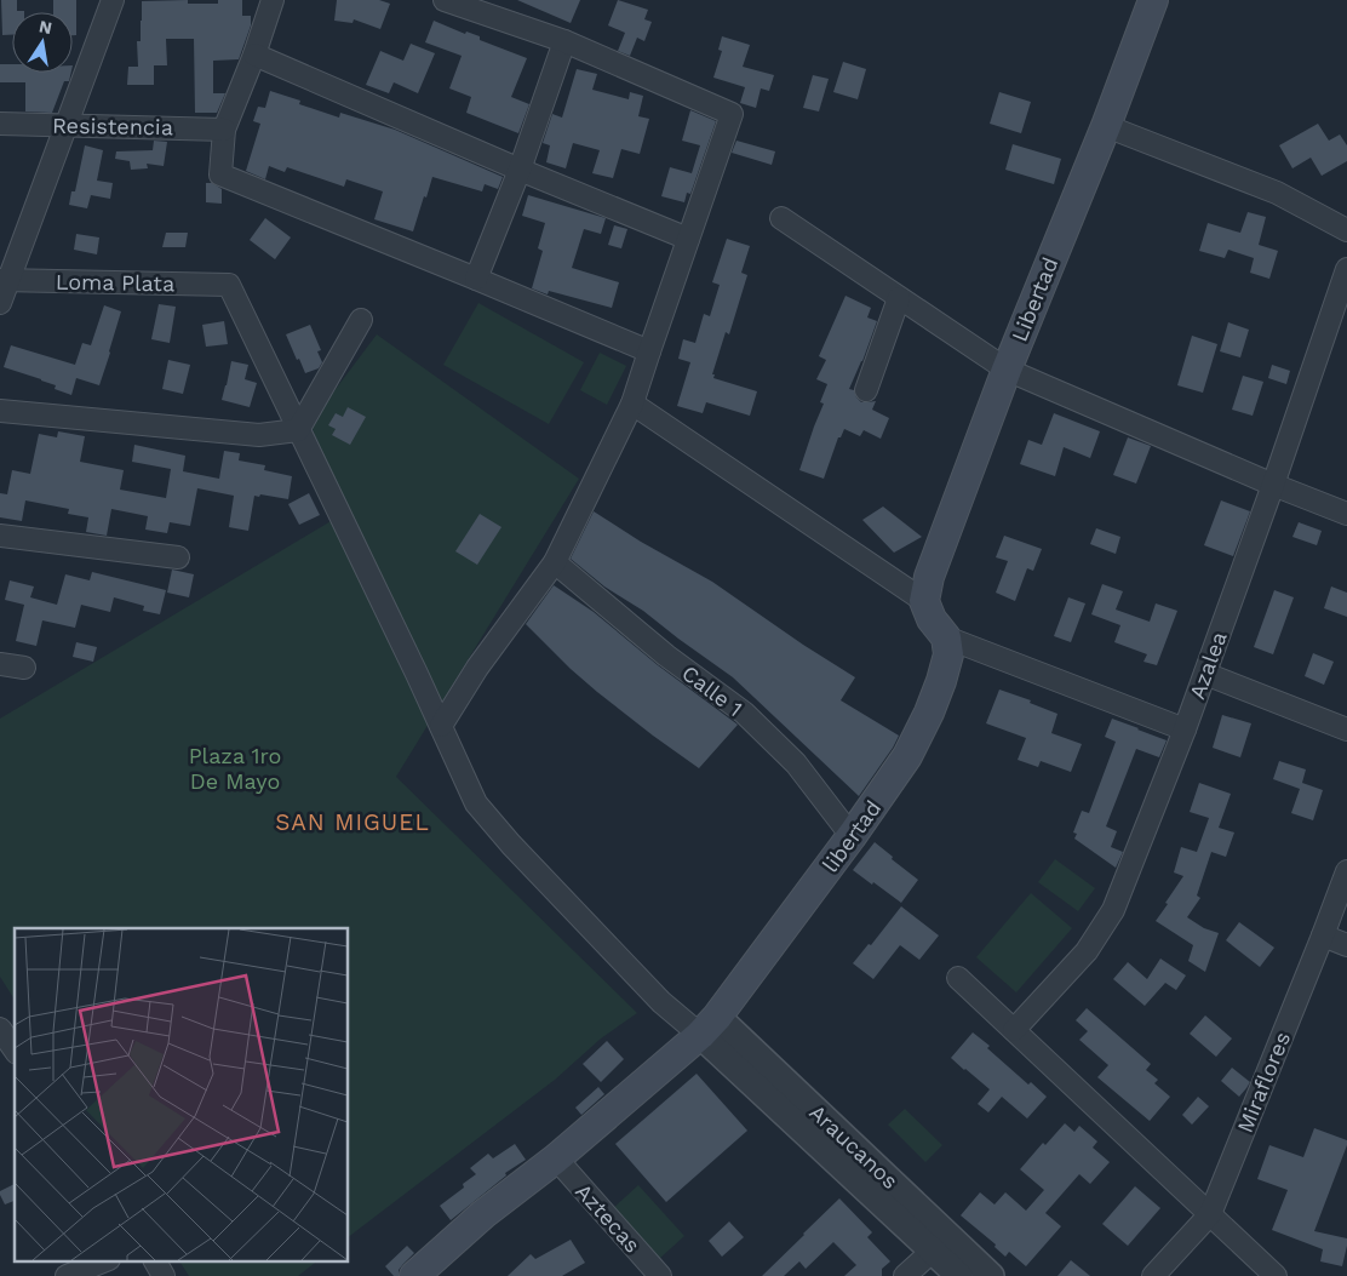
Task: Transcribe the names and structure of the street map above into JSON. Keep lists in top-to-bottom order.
{
  "streets": {
    "main road": ["Libertad", "libertad"],
    "street": [
      "Resistencia",
      "Loma Plata",
      "Azalea",
      "Calle 1",
      "Miraflores",
      "Araucanos",
      "Aztecas"
    ]
  },
  "crossings": [
    ["Calle 1", "libertad"],
    ["libertad", "Araucanos"],
    ["libertad", "Aztecas"]
  ],
  "districts": ["SAN MIGUEL"],
  "parks": ["Plaza 1ro De Mayo"],
  "north": "top"
}
